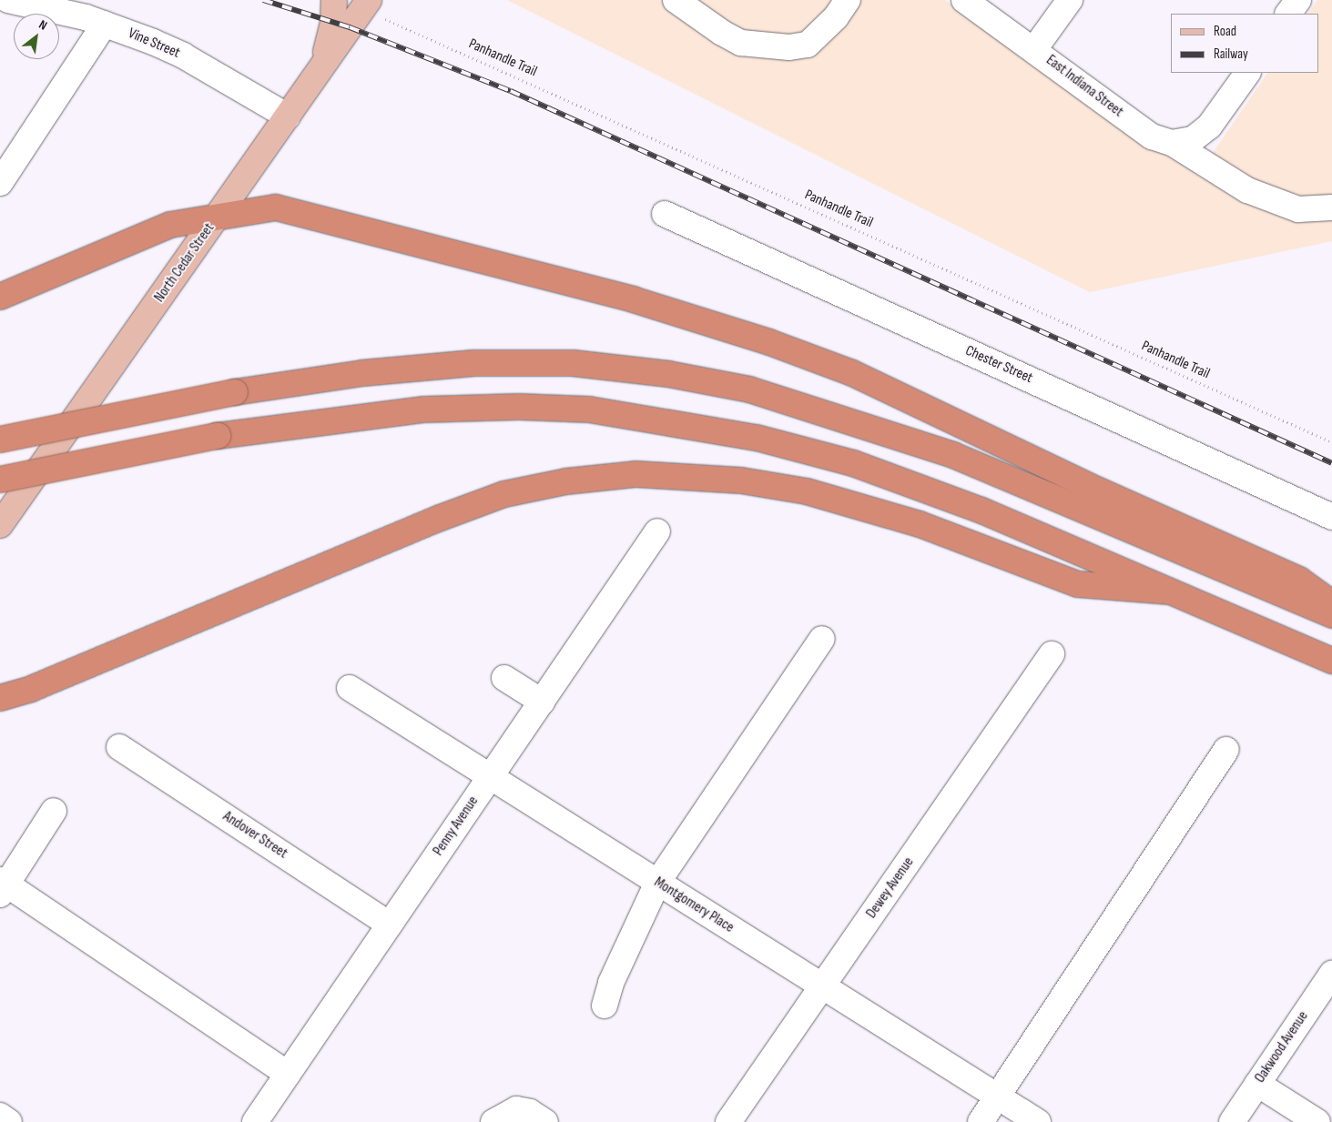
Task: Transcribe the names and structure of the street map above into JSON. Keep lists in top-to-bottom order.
{
  "streets": {
    "main road": ["North Cedar Street"],
    "street": [
      "Vine Street",
      "East Indiana Street",
      "Chester Street",
      "Penny Avenue",
      "Andover Street",
      "Dewey Avenue",
      "Montgomery Place",
      "Oakwood Avenue"
    ],
    "path": ["Panhandle Trail"]
  },
  "crossings": [
    ["Vine Street", "North Cedar Street"],
    ["Panhandle Trail", "North Cedar Street"],
    ["Penny Avenue", "Andover Street"],
    ["Penny Avenue", "Montgomery Place"],
    ["Dewey Avenue", "Montgomery Place"]
  ],
  "legend": ["Road", "Railway"],
  "north": "top right"
}
